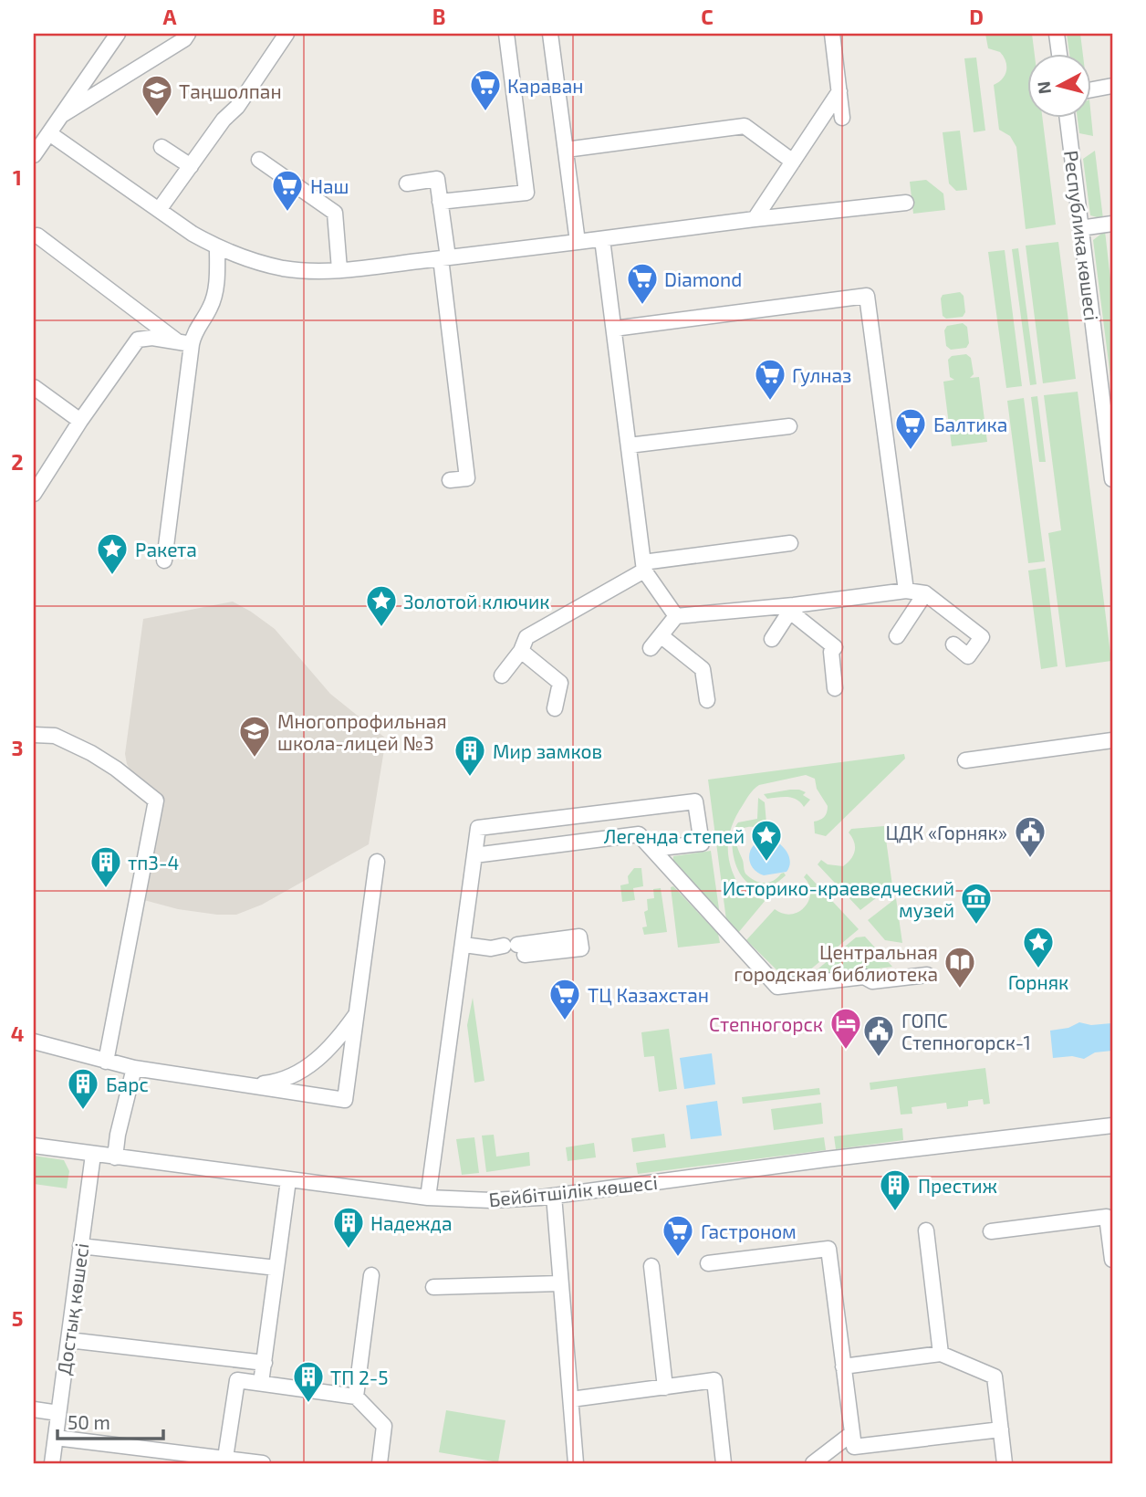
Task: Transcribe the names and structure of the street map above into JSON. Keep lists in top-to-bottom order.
{
  "streets": {
    "street": ["Республика көшесі", "Бейбітшілік көшесі", "Достық көшесі"]
  },
  "crossings": [
    ["Бейбітшілік көшесі", "Достық көшесі"]
  ],
  "places": {
    "supermarket": [
      "Караван",
      "Наш",
      "Diamond",
      "Гулназ",
      "Балтика",
      "ТЦ Казахстан",
      "Гастроном"
    ],
    "school or university": ["Таңшолпан", "Многопрофильная школа-лицей №3"],
    "place": [
      "Ракета",
      "Золотой ключик",
      "Легенда степей",
      "Горняк"
    ],
    "building": [
      "Мир замков",
      "тп3-4",
      "Барс",
      "Престиж",
      "Надежда",
      "ТП 2-5"
    ],
    "public building": ["ЦДК «Горняк»", "ГОПС Степногорск-1"],
    "museum": ["Историко-краеведческий музей"],
    "library": ["Центральная городская библиотека"],
    "hotel": ["Степногорск"]
  },
  "scale_bar": "50 m",
  "north": "left",
  "grid": {
    "columns": [
      "A",
      "B",
      "C",
      "D"
    ],
    "rows": [
      "1",
      "2",
      "3",
      "4",
      "5"
    ]
  }
}
